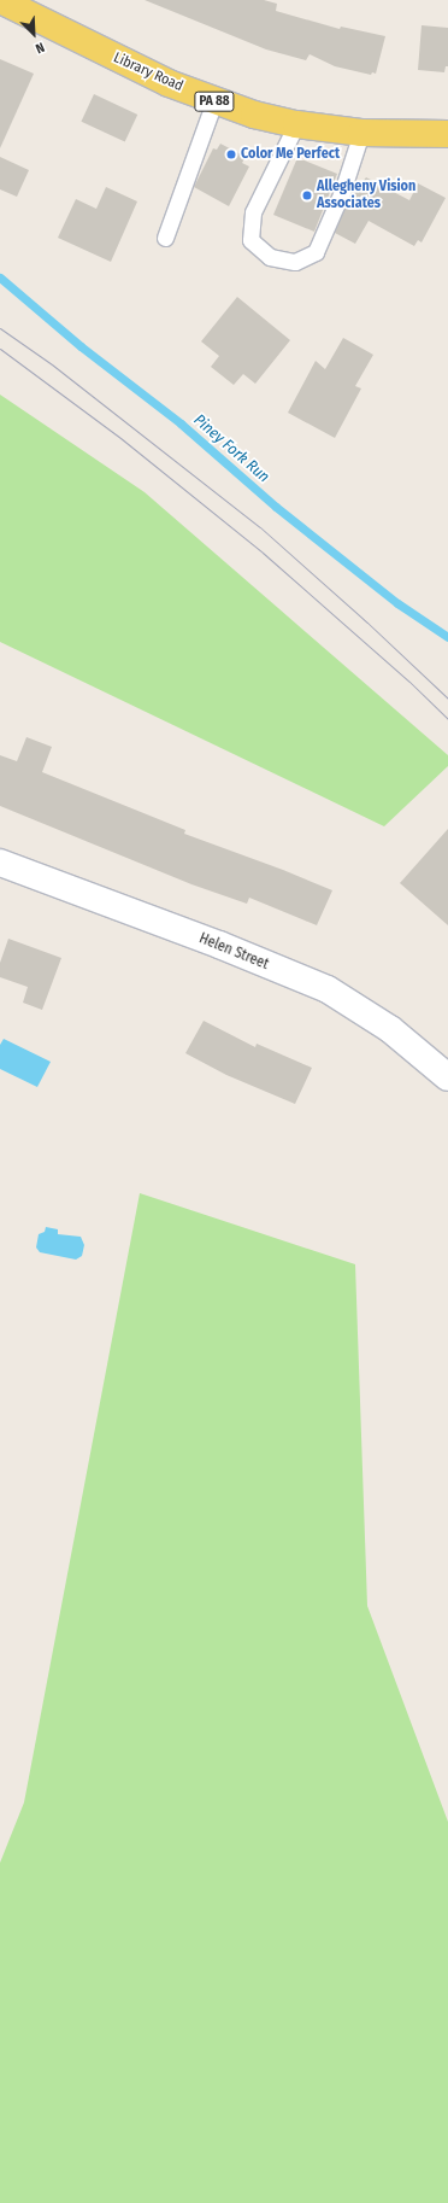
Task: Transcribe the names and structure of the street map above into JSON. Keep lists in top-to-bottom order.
{
  "streets": {
    "main road": ["Library Road", "PA 88"],
    "street": ["Helen Street"]
  },
  "water": ["Piney Fork Run"],
  "places": ["Color Me Perfect", "Allegheny Vision Associates"],
  "north": "bottom right"
}
